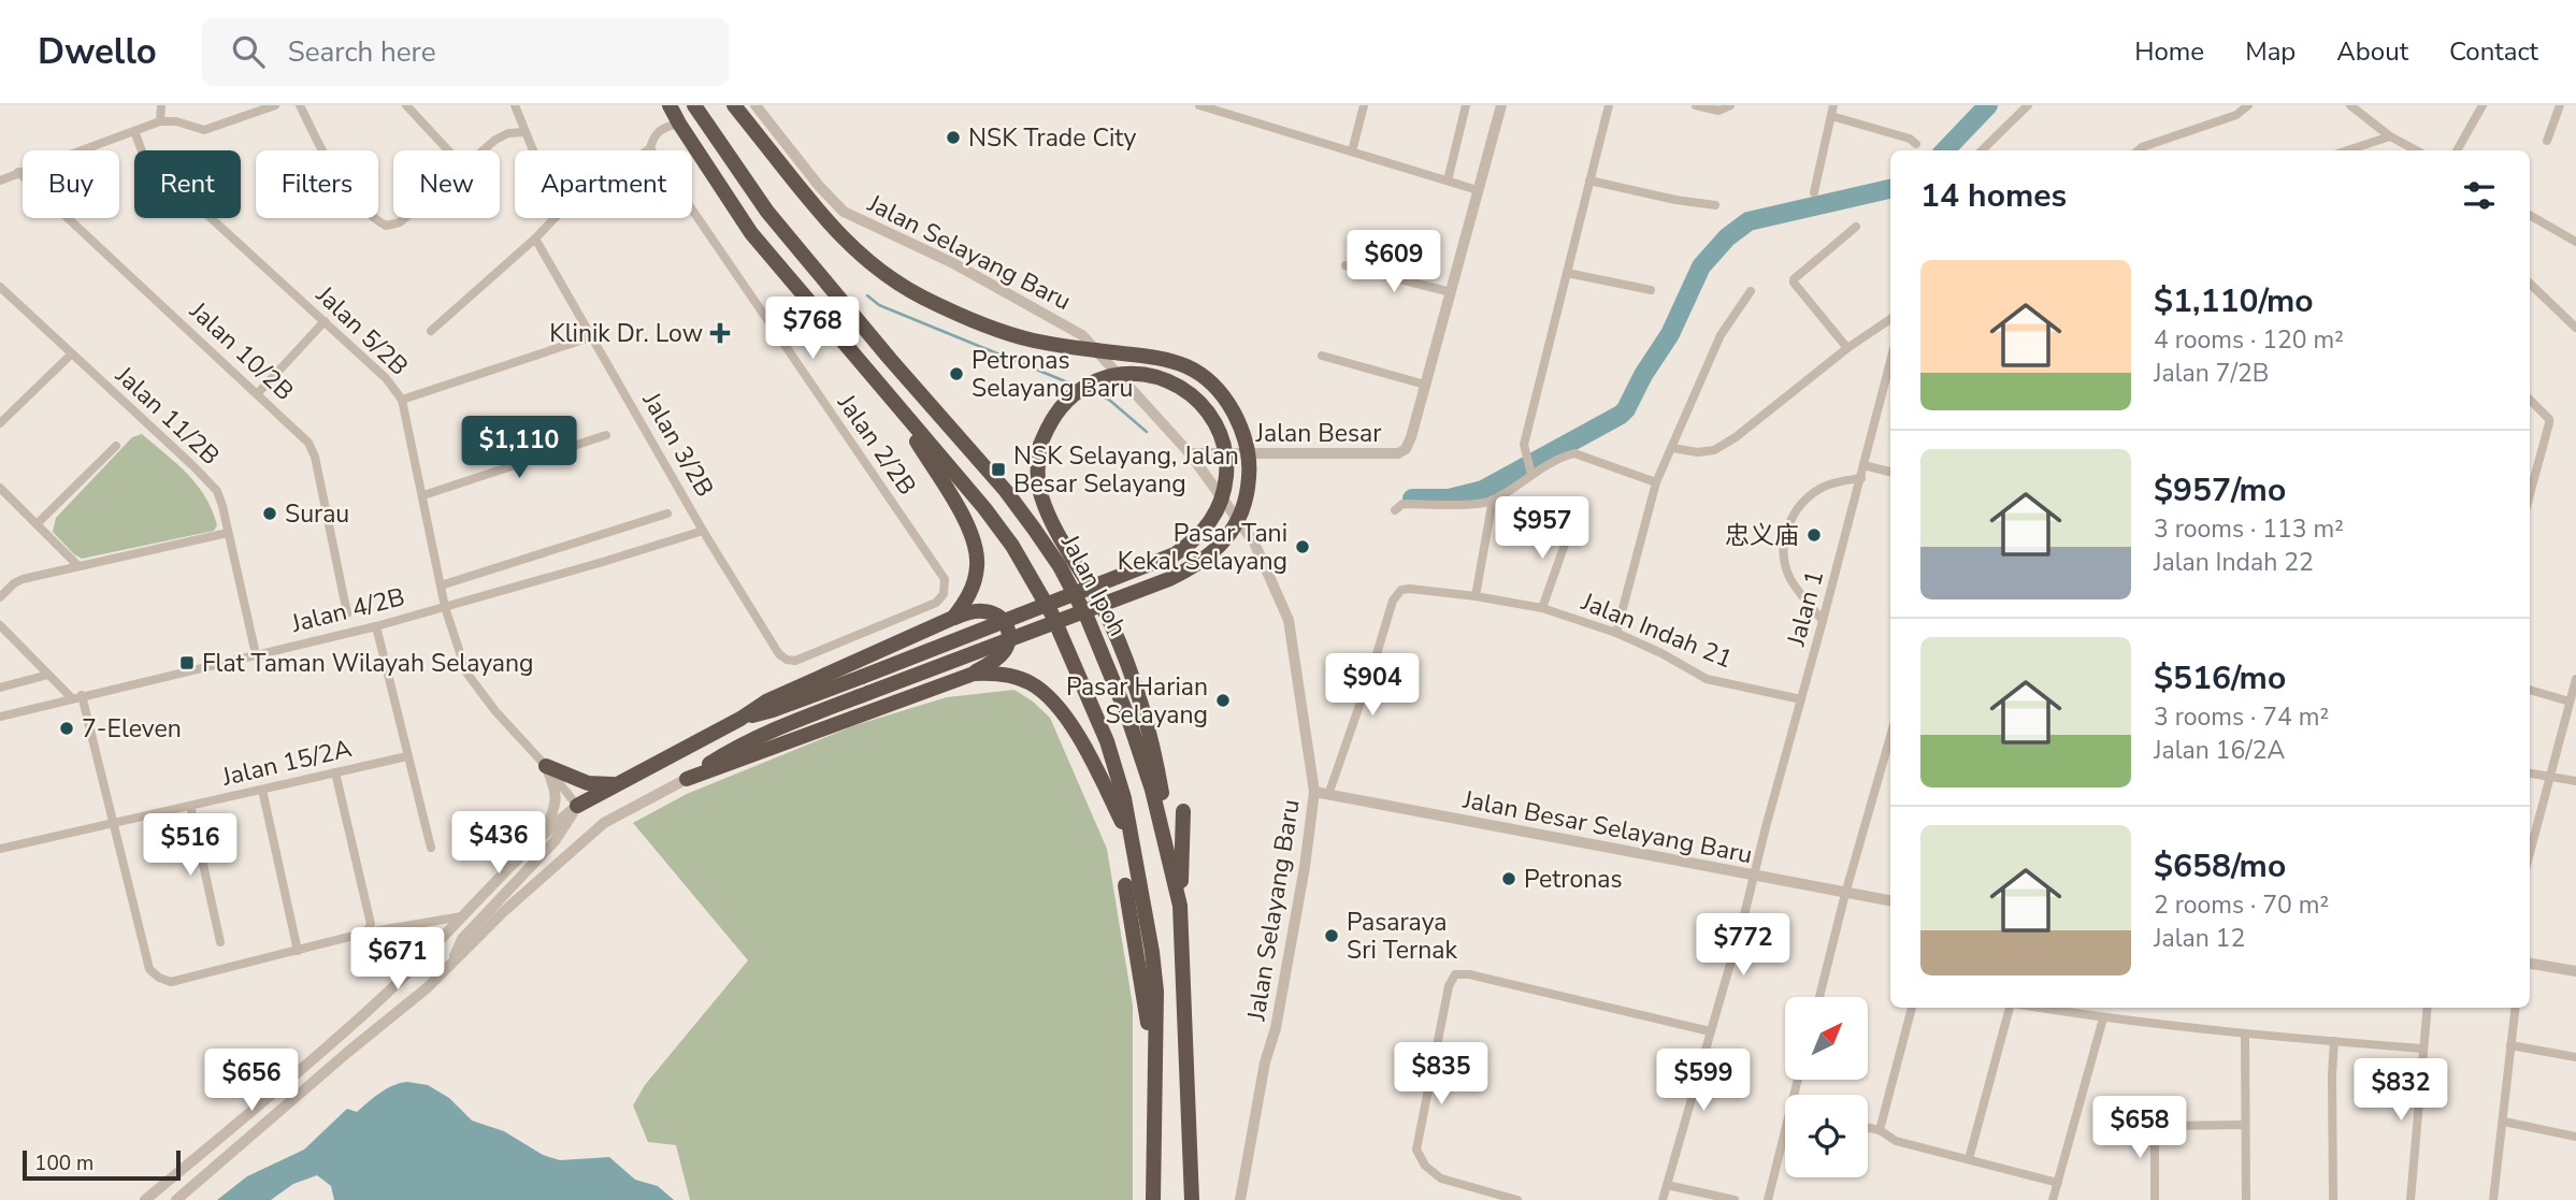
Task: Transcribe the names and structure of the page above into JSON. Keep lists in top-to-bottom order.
{
  "streets": {
    "highway": ["Jalan Ipoh"],
    "street": [
      "Jalan Selayang Baru",
      "Jalan 5/2B",
      "Jalan 10/2B",
      "Jalan 11/2B",
      "Jalan Besar",
      "Jalan 3/2B",
      "Jalan 2/2B",
      "Jalan 1",
      "Jalan 4/2B",
      "Jalan Indah 21",
      "Jalan 15/2A",
      "Jalan Besar Selayang Baru"
    ]
  },
  "crossings": [
    ["Jalan Selayang Baru", "Jalan Besar"],
    ["Jalan Selayang Baru", "Jalan Besar Selayang Baru"],
    ["Jalan 5/2B", "Jalan 4/2B"],
    ["Jalan 11/2B", "Jalan 4/2B"],
    ["Jalan 3/2B", "Jalan 2/2B"],
    ["Jalan 3/2B", "Jalan 4/2B"],
    ["Jalan 1", "Jalan Indah 21"],
    ["Jalan 1", "Jalan Besar Selayang Baru"],
    ["Jalan Indah 21", "Jalan Besar Selayang Baru"]
  ],
  "places": {
    "other": [
      "NSK Trade City",
      "Petronas Selayang Baru",
      "Surau",
      "忠义庙",
      "Pasar Tani Kekal Selayang",
      "Pasar Harian Selayang",
      "7-Eleven",
      "Petronas",
      "Pasaraya Sri Ternak"
    ],
    "health": ["Klinik Dr. Low"],
    "transit": ["NSK Selayang, Jalan Besar Selayang", "Flat Taman Wilayah Selayang"]
  },
  "scale_bar": "100 m",
  "north": "top right",
  "page": {
    "header": "Dwello",
    "search": "Search here",
    "nav": [
      "Home",
      "Map",
      "About",
      "Contact"
    ],
    "chip": [
      "Buy",
      "Rent",
      "Filters",
      "New",
      "Apartment"
    ],
    "heading": "14 homes",
    "price": [
      "$609",
      "$768",
      "$1,110",
      "$957",
      "$904",
      "$436",
      "$516",
      "$772",
      "$671",
      "$835",
      "$656",
      "$599",
      "$832",
      "$658"
    ],
    "list": [
      {
        "name": "$1,110/mo",
        "note": "4 rooms · 120 m² · Jalan 7/2B"
      },
      {
        "name": "$957/mo",
        "note": "3 rooms · 113 m² · Jalan Indah 22"
      },
      {
        "name": "$516/mo",
        "note": "3 rooms · 74 m² · Jalan 16/2A"
      },
      {
        "name": "$658/mo",
        "note": "2 rooms · 70 m² · Jalan 12"
      }
    ],
    "scale": "100 m"
  }
}
